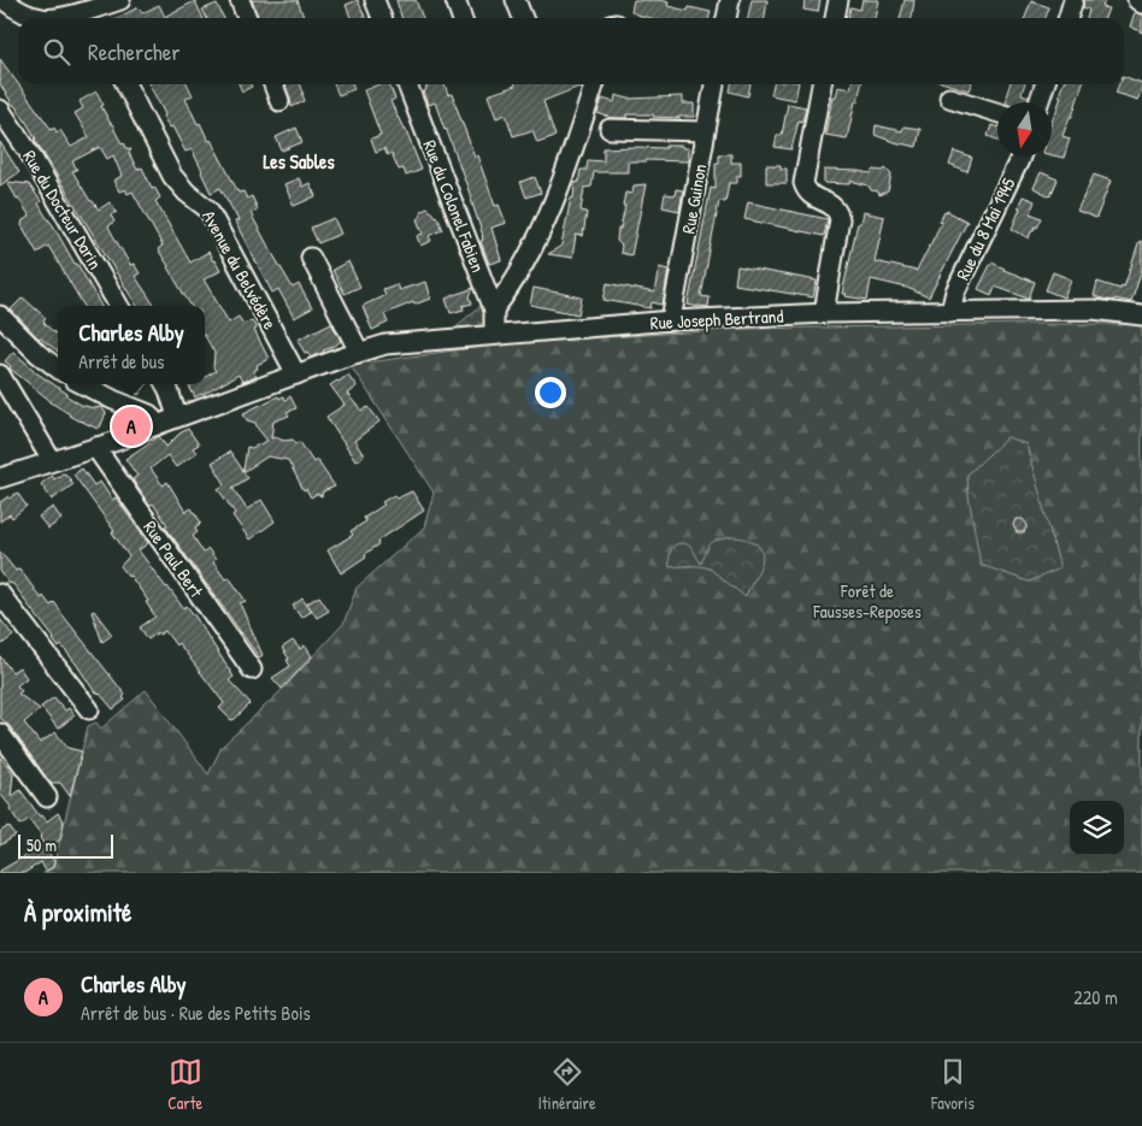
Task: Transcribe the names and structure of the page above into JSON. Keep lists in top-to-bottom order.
{
  "streets": {
    "street": [
      "Rue Guinon",
      "Rue du Colonel Fabien",
      "Rue du Docteur Darin",
      "Rue du 8 Mai 1945",
      "Avenue du Belvédère",
      "Rue Joseph Bertrand",
      "Rue Paul Bert"
    ]
  },
  "crossings": [
    ["Rue Guinon", "Rue Joseph Bertrand"],
    ["Rue du Colonel Fabien", "Rue Joseph Bertrand"],
    ["Rue du 8 Mai 1945", "Rue Joseph Bertrand"],
    ["Avenue du Belvédère", "Rue Joseph Bertrand"],
    ["Rue Joseph Bertrand", "Rue Paul Bert"]
  ],
  "districts": ["Les Sables"],
  "parks": ["Forêt de Fausses-Reposes"],
  "scale_bar": "50 m",
  "north": "bottom",
  "page": {
    "search": "Rechercher",
    "popup": ["Charles Alby", "Arrêt de bus"],
    "pins": "A",
    "scale": "50 m",
    "heading": "À proximité",
    "list": [
      {
        "mark": "A",
        "name": "Charles Alby",
        "note": "Arrêt de bus · Rue des Petits Bois",
        "value": "220 m"
      }
    ],
    "nav": ["Carte", "Itinéraire", "Favoris"]
  }
}
